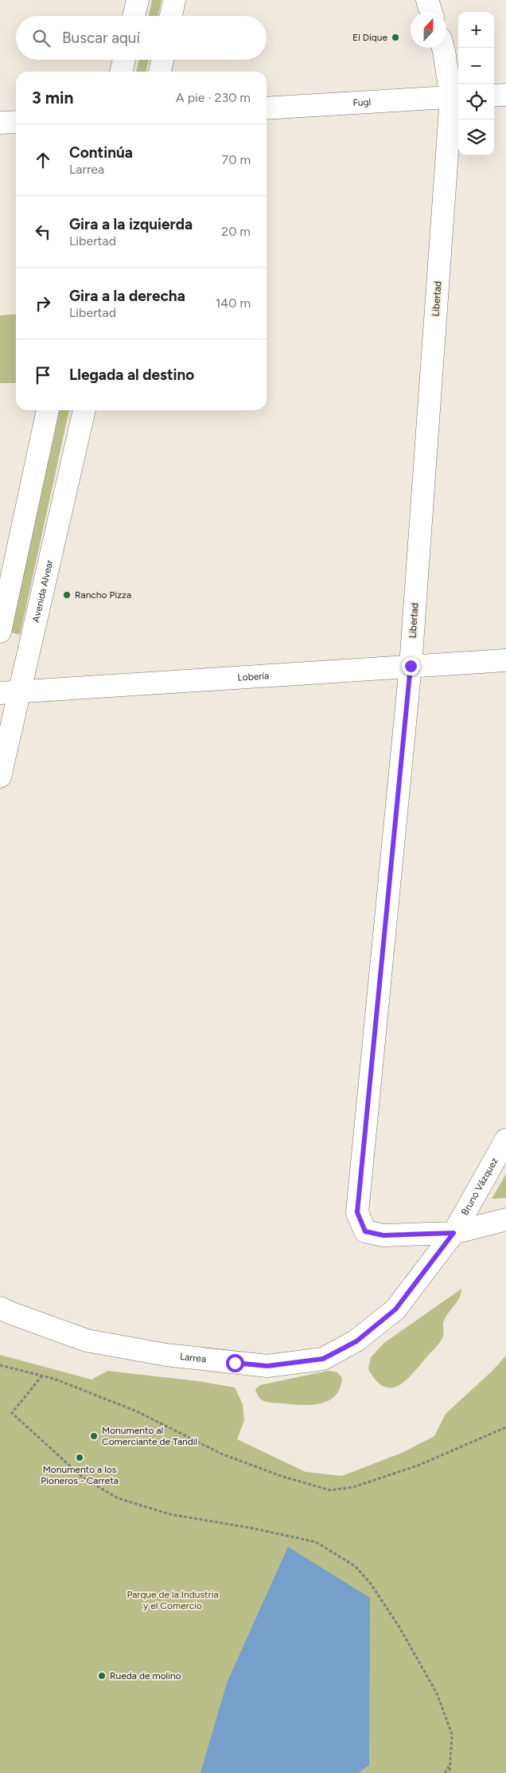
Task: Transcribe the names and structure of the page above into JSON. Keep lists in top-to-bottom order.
{
  "streets": {
    "street": [
      "Fugl",
      "Libertad",
      "Avenida Alvear",
      "Lobería",
      "Bruno Vázquez",
      "Larrea"
    ]
  },
  "crossings": [
    ["Fugl", "Libertad"],
    ["Libertad", "Lobería"],
    ["Libertad", "Bruno Vázquez"],
    ["Libertad", "Larrea"],
    ["Avenida Alvear", "Lobería"],
    ["Bruno Vázquez", "Larrea"]
  ],
  "parks": ["Parque de la Industria y el Comercio"],
  "places": [
    "El Dique",
    "Rancho Pizza",
    "Monumento al Comerciante de Tandil",
    "Monumento a los Pioneros - Carreta",
    "Rueda de molino"
  ],
  "north": "top",
  "page": {
    "map_buttons": ["+", "−"],
    "search": "Buscar aquí",
    "heading": ["3 min", "A pie · 230 m"],
    "list": [
      ["Continúa", "Larrea", "70 m"],
      ["Gira a la izquierda", "Libertad", "20 m"],
      ["Gira a la derecha", "Libertad", "140 m"],
      "Llegada al destino"
    ]
  }
}
